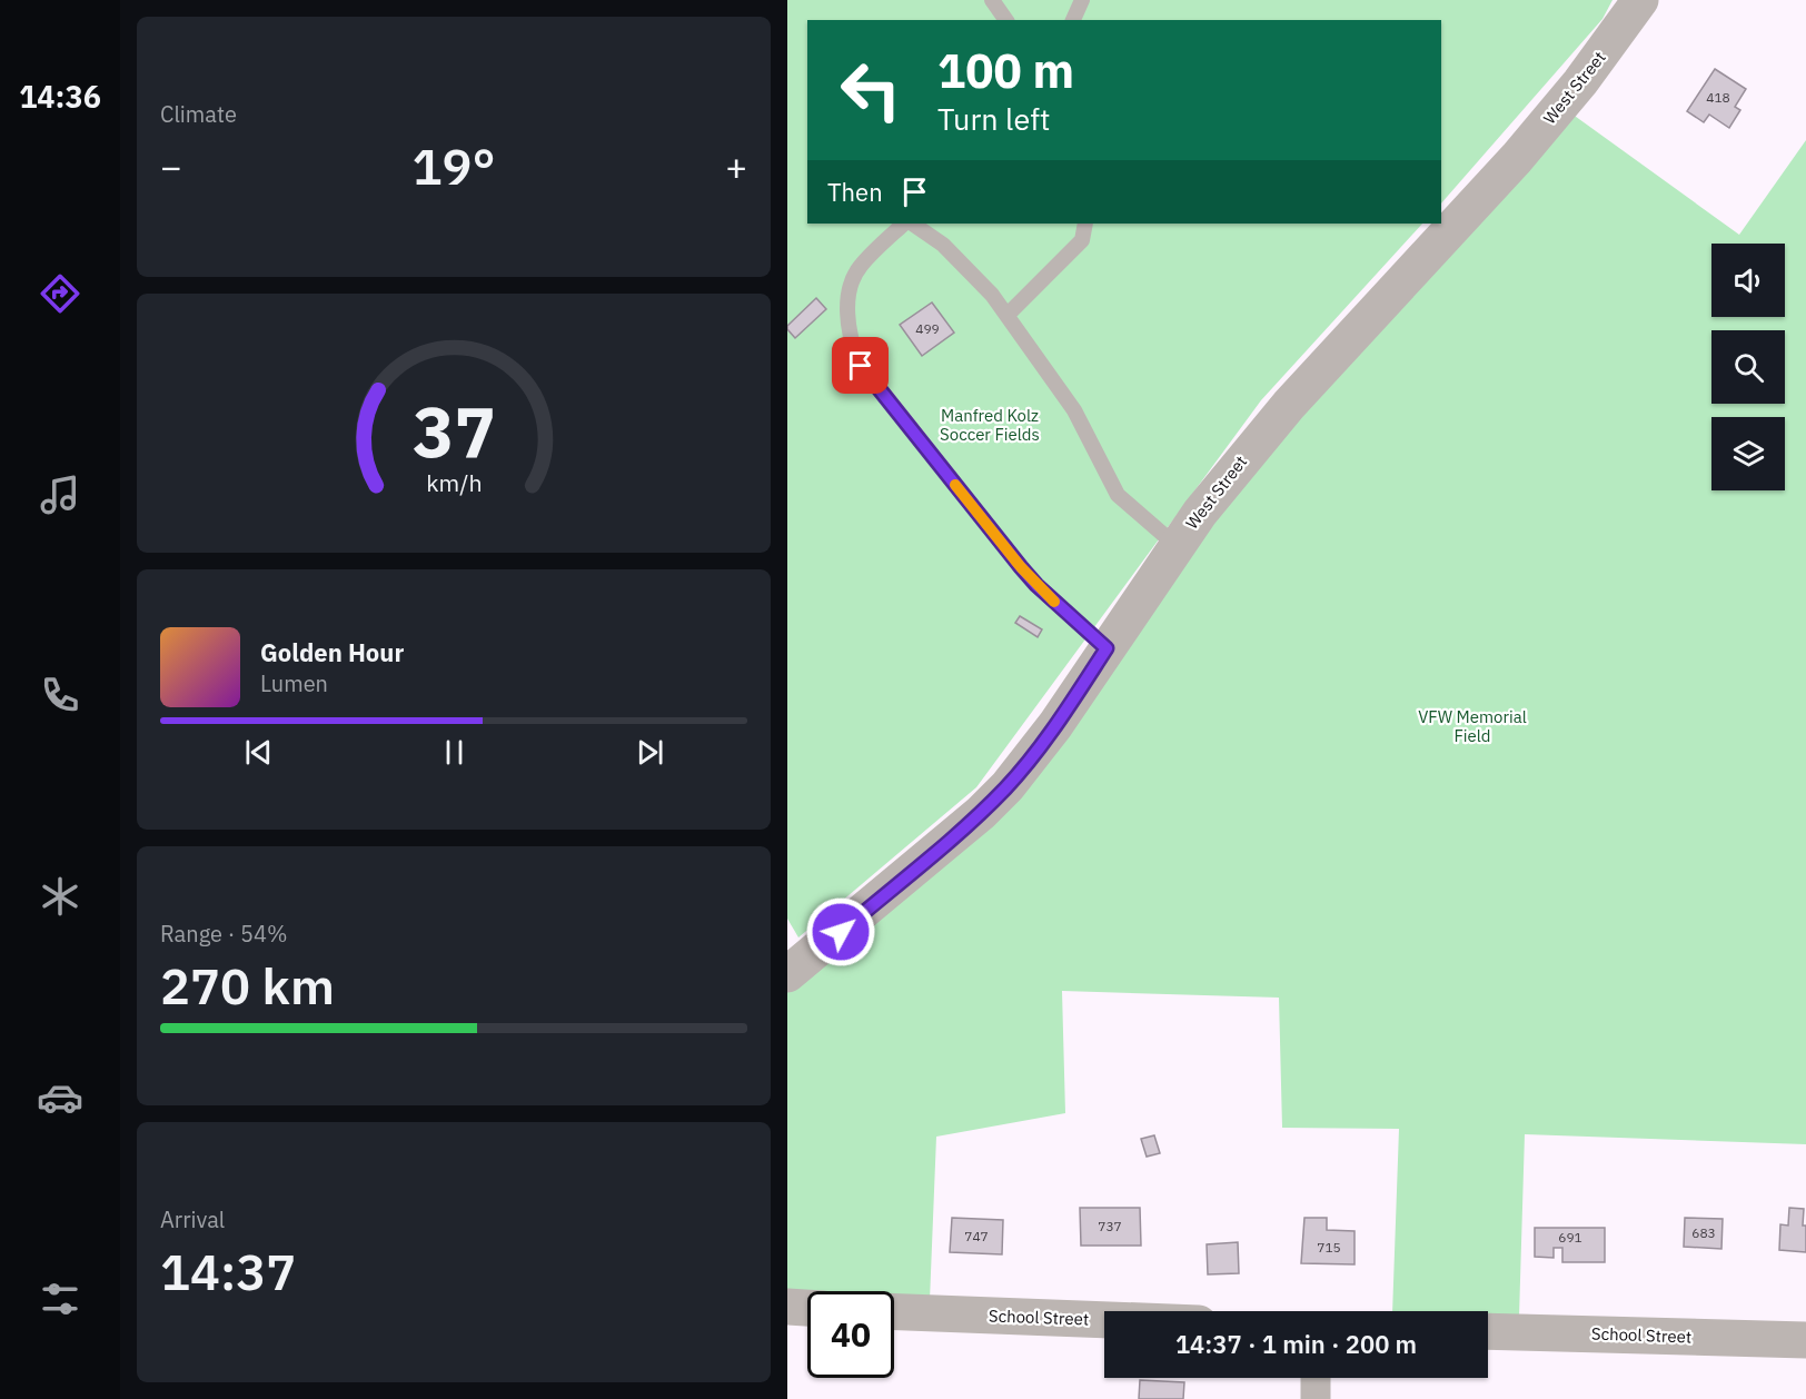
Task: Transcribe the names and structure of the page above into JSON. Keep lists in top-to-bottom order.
{
  "streets": {
    "street": ["West Street", "School Street"]
  },
  "parks": ["Manfred Kolz Soccer Fields", "VFW Memorial Field"],
  "house_numbers": [
    "418",
    "499",
    "737",
    "683",
    "747",
    "691",
    "715"
  ],
  "page": {
    "tabs": "14:36",
    "tile": [
      "Climate",
      ["Range · 54%", "270 km"],
      ["Arrival", "14:37"]
    ],
    "turn": ["100 m", "Turn left"],
    "heat": ["−", "19°", "+"],
    "then": "Then",
    "song": ["Golden Hour", "Lumen"],
    "limit": "40",
    "trip": "14:37 · 1 min · 200 m",
    "gauge": ["37", "km/h"]
  }
}
